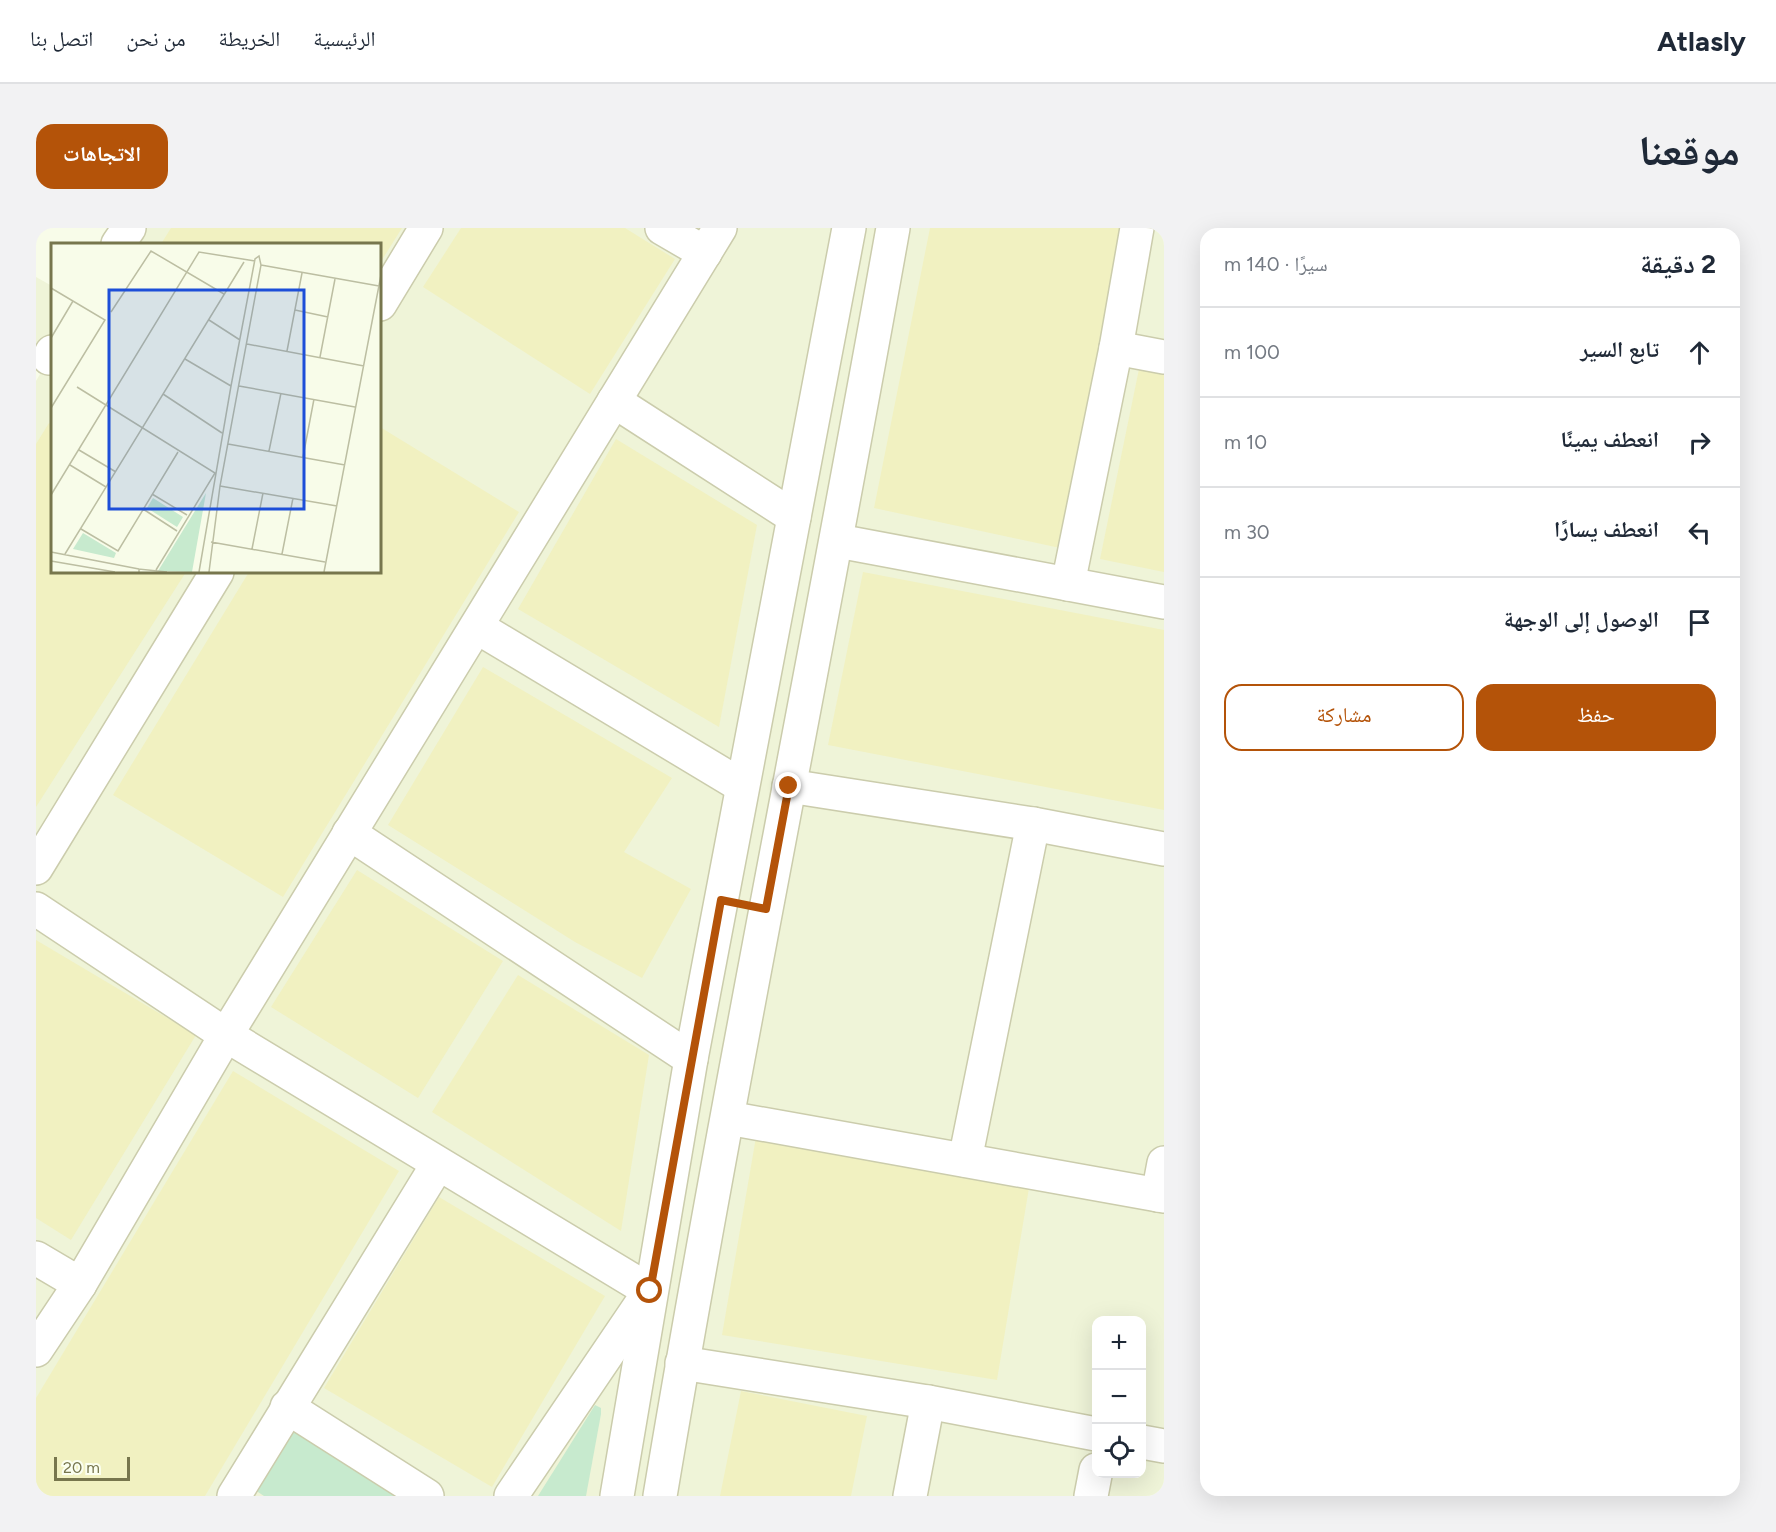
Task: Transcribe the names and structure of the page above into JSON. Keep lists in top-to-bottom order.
{
  "scale_bar": "20 m",
  "page": {
    "header": "Atlasly",
    "nav": [
      "الرئيسية",
      "الخريطة",
      "من نحن",
      "اتصل بنا"
    ],
    "title": "موقعنا",
    "buttons": [
      "الاتجاهات",
      ["حفظ", "مشاركة"]
    ],
    "heading": ["2 دقيقة", "سيرًا · 140 m"],
    "list": [
      ["تابع السير", "100 m"],
      ["انعطف يمينًا", "10 m"],
      ["انعطف يسارًا", "30 m"],
      "الوصول إلى الوجهة"
    ],
    "map_buttons": ["+", "−"],
    "scale": "20 m"
  }
}
